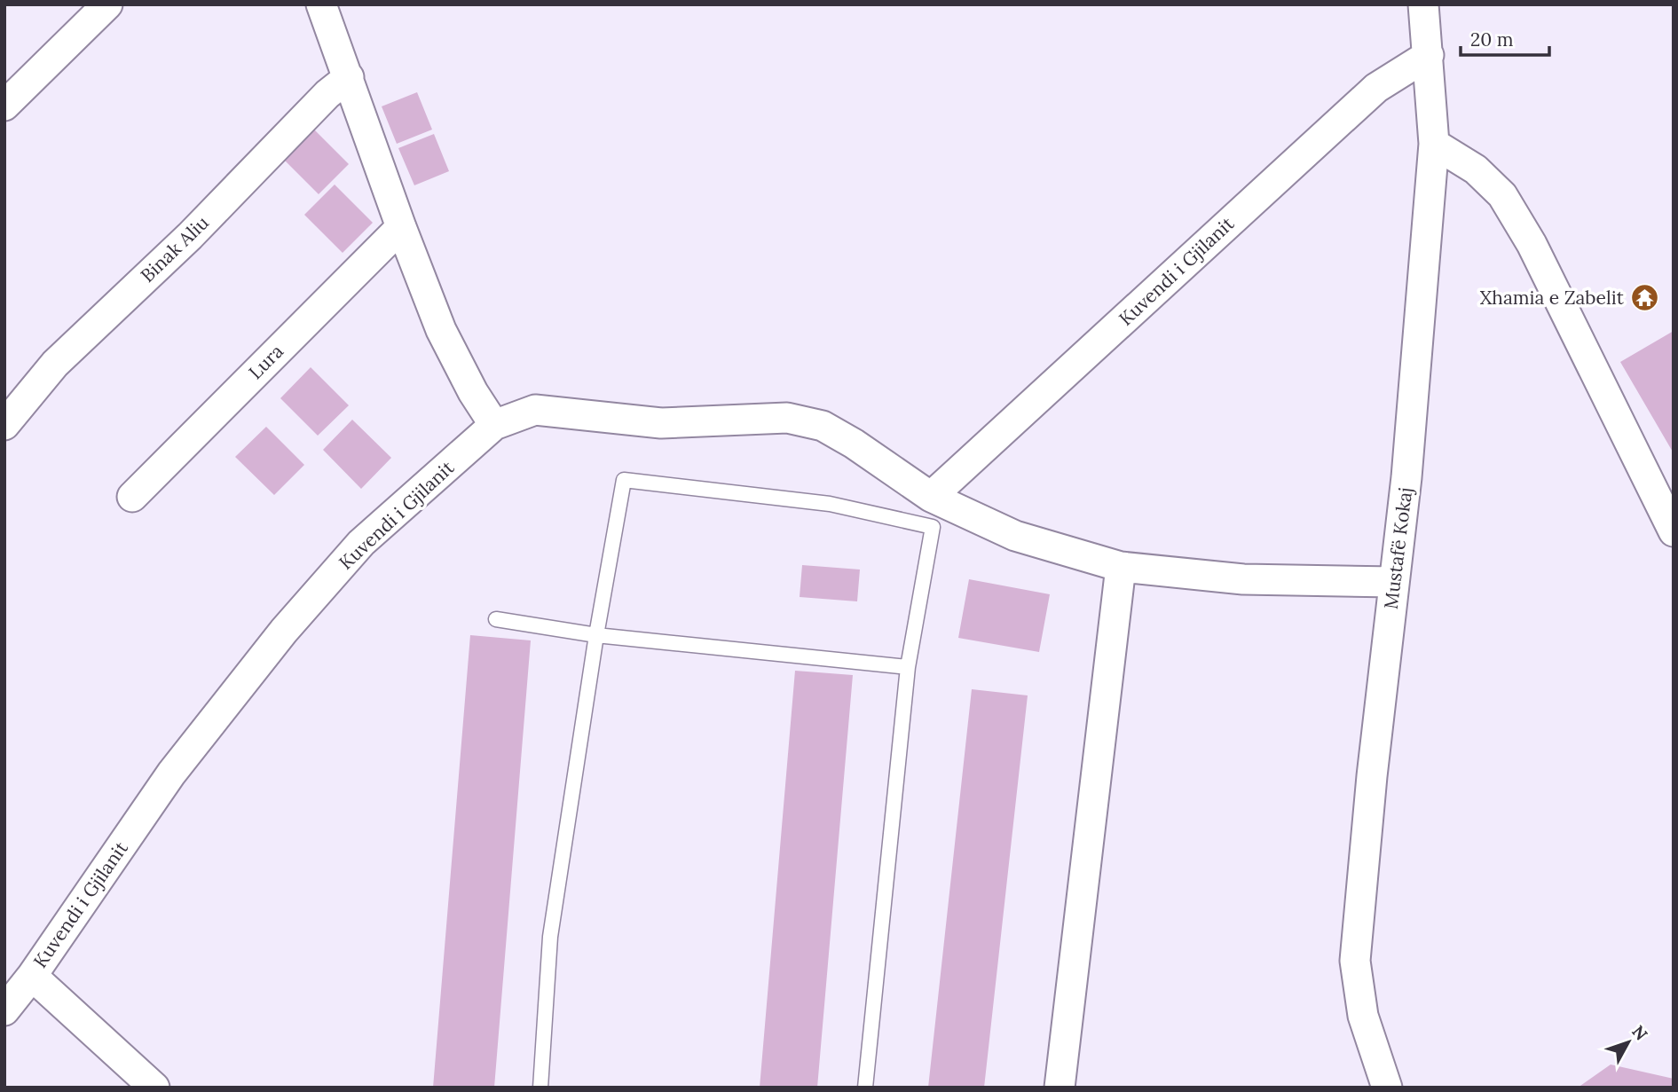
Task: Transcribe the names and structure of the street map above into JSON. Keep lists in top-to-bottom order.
{
  "streets": {
    "street": [
      "Binak Aliu",
      "Kuvendi i Gjilanit",
      "Lura",
      "Mustafë Kokaj"
    ]
  },
  "crossings": [
    ["Kuvendi i Gjilanit", "Mustafë Kokaj"]
  ],
  "places": {
    "temple": ["Xhamia e Zabelit"]
  },
  "scale_bar": "20 m",
  "north": "top right"
}
